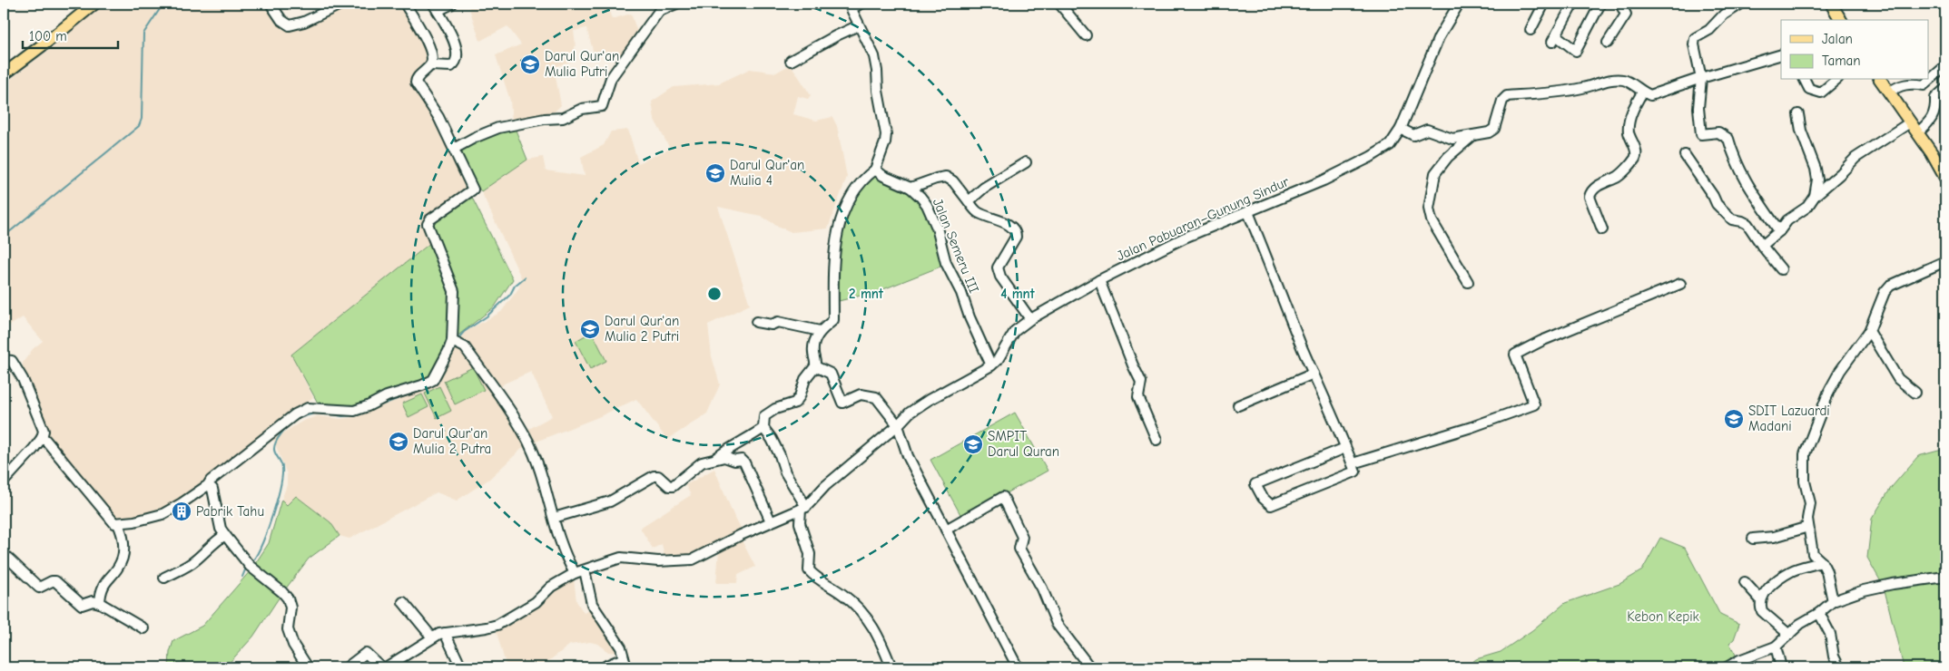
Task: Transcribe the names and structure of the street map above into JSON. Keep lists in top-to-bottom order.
{
  "streets": {
    "street": ["Jalan Pabuaran–Gunung Sindur", "Jalan Semeru III"]
  },
  "crossings": [
    ["Jalan Pabuaran–Gunung Sindur", "Jalan Semeru III"]
  ],
  "parks": ["Kebon Kepik"],
  "places": {
    "school or university": [
      "Darul Qur'an Mulia Putri",
      "Darul Qur'an Mulia 4",
      "Darul Qur'an Mulia 2 Putri",
      "SDIT Lazuardi Madani",
      "Darul Qur'an Mulia 2 Putra",
      "SMPIT Darul Quran"
    ],
    "building": ["Pabrik Tahu"]
  },
  "legend": ["Jalan", "Taman"],
  "scale_bar": "100 m",
  "rings": ["2 mnt", "4 mnt"]
}
